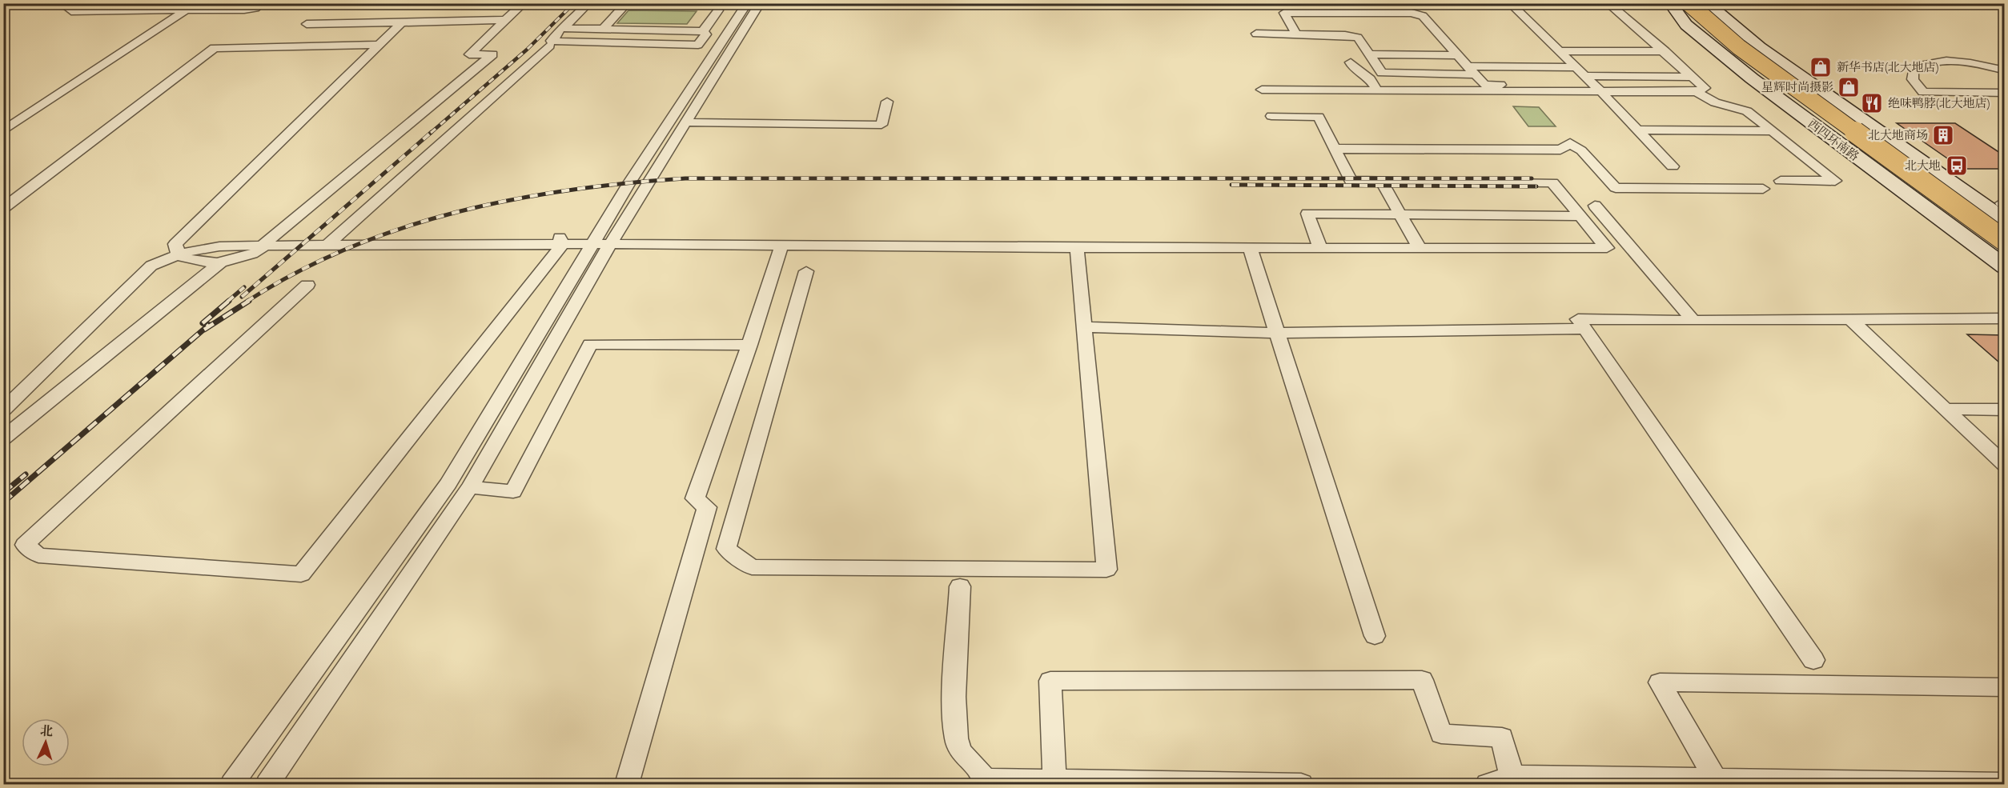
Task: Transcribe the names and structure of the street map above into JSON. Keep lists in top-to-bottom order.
{
  "streets": {
    "highway": ["西四环南路"]
  },
  "places": {
    "shop": ["新华书店(北大地店)", "星辉时尚摄影"],
    "restaurant": ["绝味鸭脖(北大地店)"],
    "building": ["北大地商场"],
    "bus stop": ["北大地"]
  },
  "north": "top"
}
